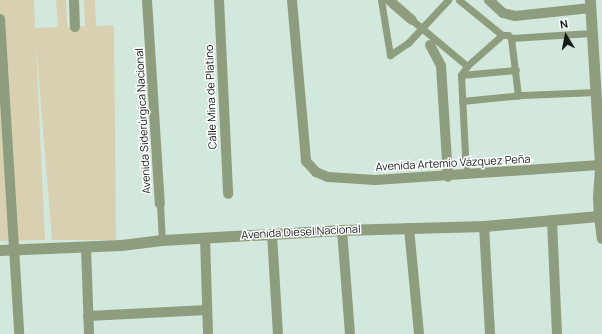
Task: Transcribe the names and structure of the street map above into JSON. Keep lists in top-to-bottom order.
{
  "streets": {
    "street": [
      "Calle Mina de Platino",
      "Avenida Siderúrgica Nacional",
      "Avenida Artemio Vázquez Peña",
      "Avenida Diesel Nacional"
    ]
  },
  "crossings": [
    ["Avenida Siderúrgica Nacional", "Avenida Diesel Nacional"]
  ],
  "north": "top"
}
